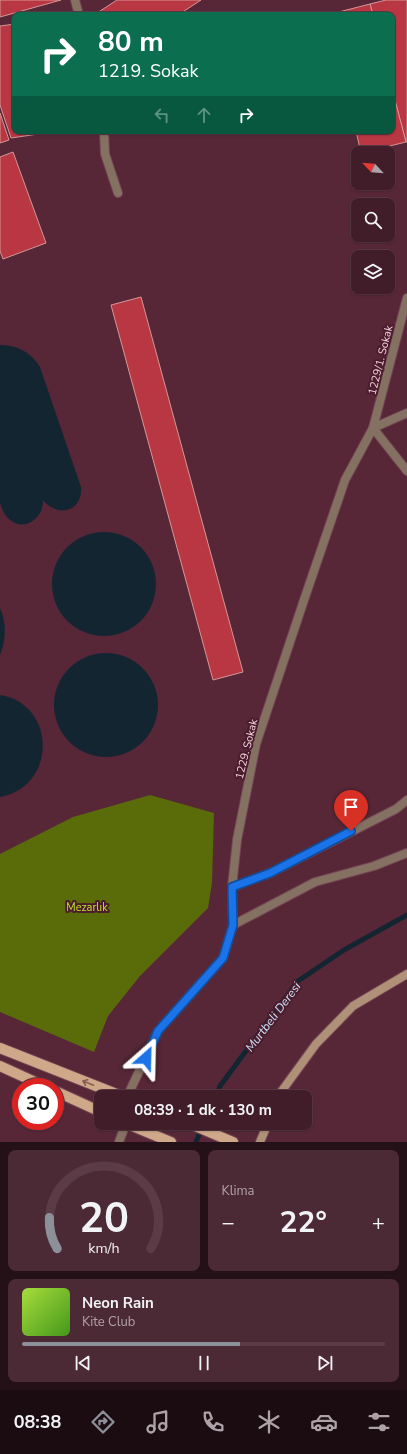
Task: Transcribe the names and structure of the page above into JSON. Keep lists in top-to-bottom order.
{
  "streets": {
    "street": ["1229/1. Sokak", "1229. Sokak"]
  },
  "crossings": [
    ["1229/1. Sokak", "1229. Sokak"]
  ],
  "water": ["Murtbeli Deresi"],
  "parks": ["Mezarlık"],
  "north": "top left",
  "page": {
    "turn": ["80 m", "1219. Sokak"],
    "limit": "30",
    "trip": "08:39 · 1 dk · 130 m",
    "tile": "Klima",
    "heat": ["−", "22°", "+"],
    "song": ["Neon Rain", "Kite Club"],
    "tabs": "08:38",
    "gauge": ["20", "km/h"]
  }
}
